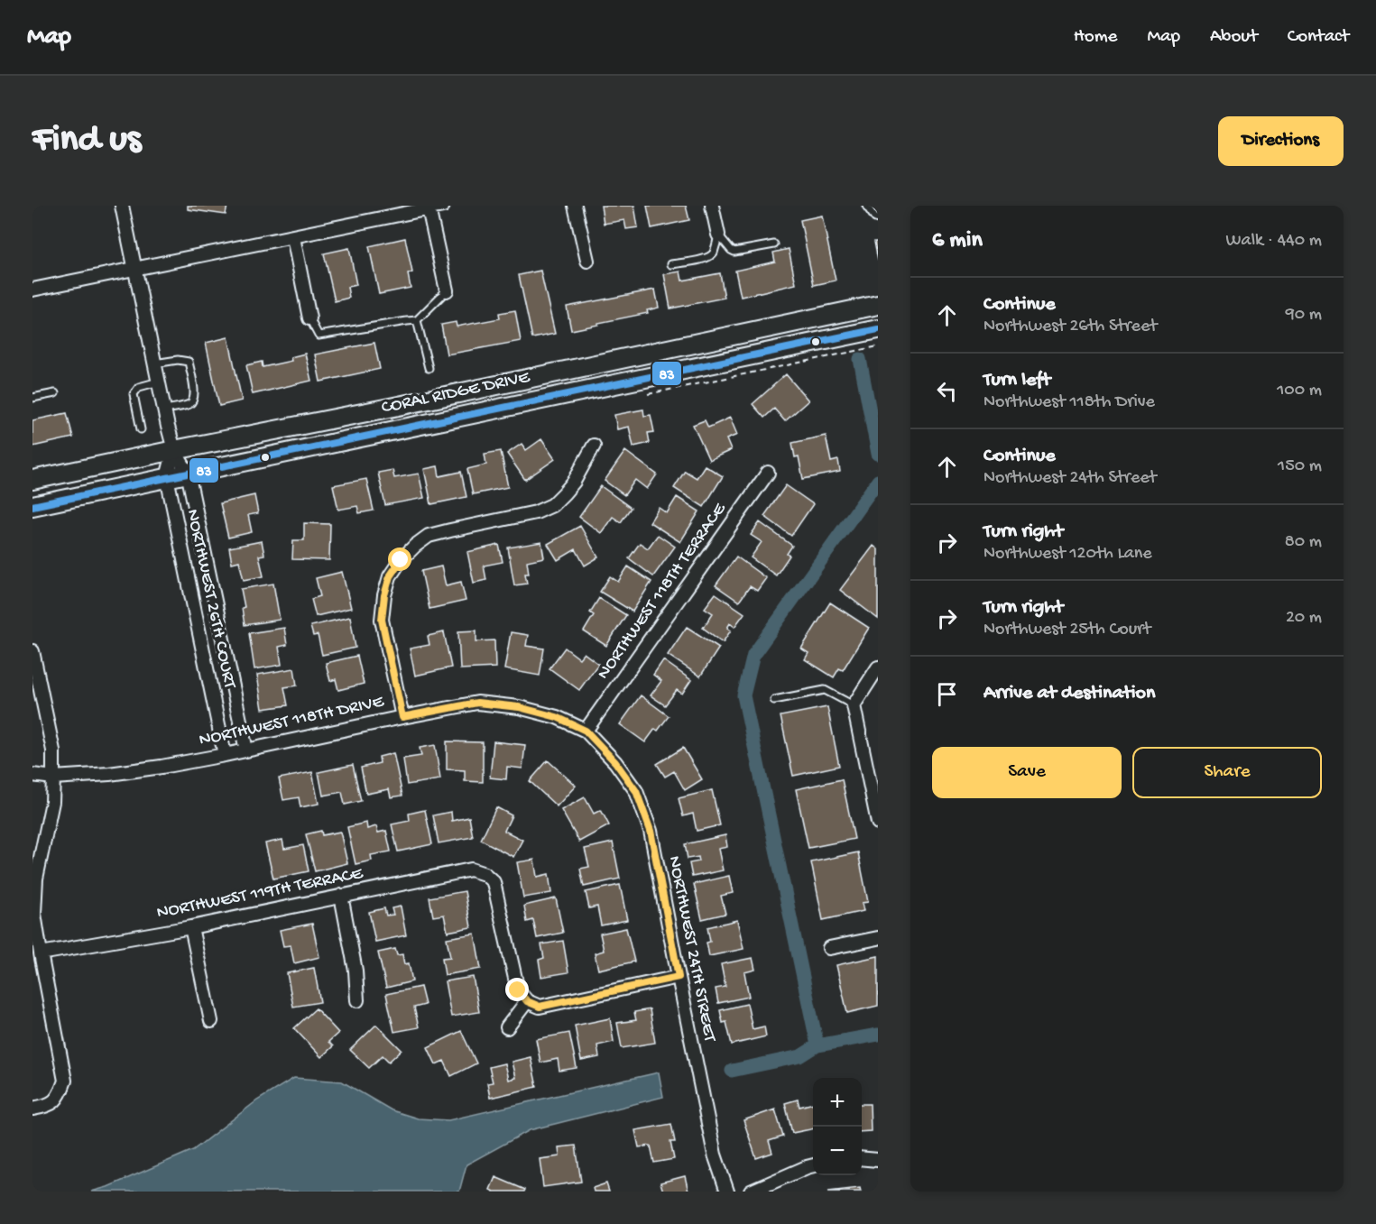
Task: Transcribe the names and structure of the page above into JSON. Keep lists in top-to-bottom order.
{
  "streets": {
    "main road": ["CORAL RIDGE DRIVE"],
    "street": [
      "NORTHWEST 118TH TERRACE",
      "NORTHWEST 26TH COURT",
      "NORTHWEST 118TH DRIVE",
      "NORTHWEST 119TH TERRACE",
      "NORTHWEST 24TH STREET"
    ]
  },
  "crossings": [
    ["CORAL RIDGE DRIVE", "NORTHWEST 26TH COURT"],
    ["NORTHWEST 118TH TERRACE", "NORTHWEST 118TH DRIVE"],
    ["NORTHWEST 118TH TERRACE", "NORTHWEST 24TH STREET"],
    ["NORTHWEST 26TH COURT", "NORTHWEST 118TH DRIVE"],
    ["NORTHWEST 118TH DRIVE", "NORTHWEST 24TH STREET"]
  ],
  "lines": ["transit line 83"],
  "page": {
    "header": "Map",
    "nav": [
      "Home",
      "Map",
      "About",
      "Contact"
    ],
    "buttons": [
      "Directions",
      ["Save", "Share"]
    ],
    "title": "Find us",
    "heading": ["6 min", "Walk · 440 m"],
    "list": [
      ["Continue", "Northwest 26th Street", "90 m"],
      ["Turn left", "Northwest 118th Drive", "100 m"],
      ["Continue", "Northwest 24th Street", "150 m"],
      ["Turn right", "Northwest 120th Lane", "80 m"],
      ["Turn right", "Northwest 25th Court", "20 m"],
      "Arrive at destination"
    ],
    "map_buttons": ["+", "−"]
  }
}
